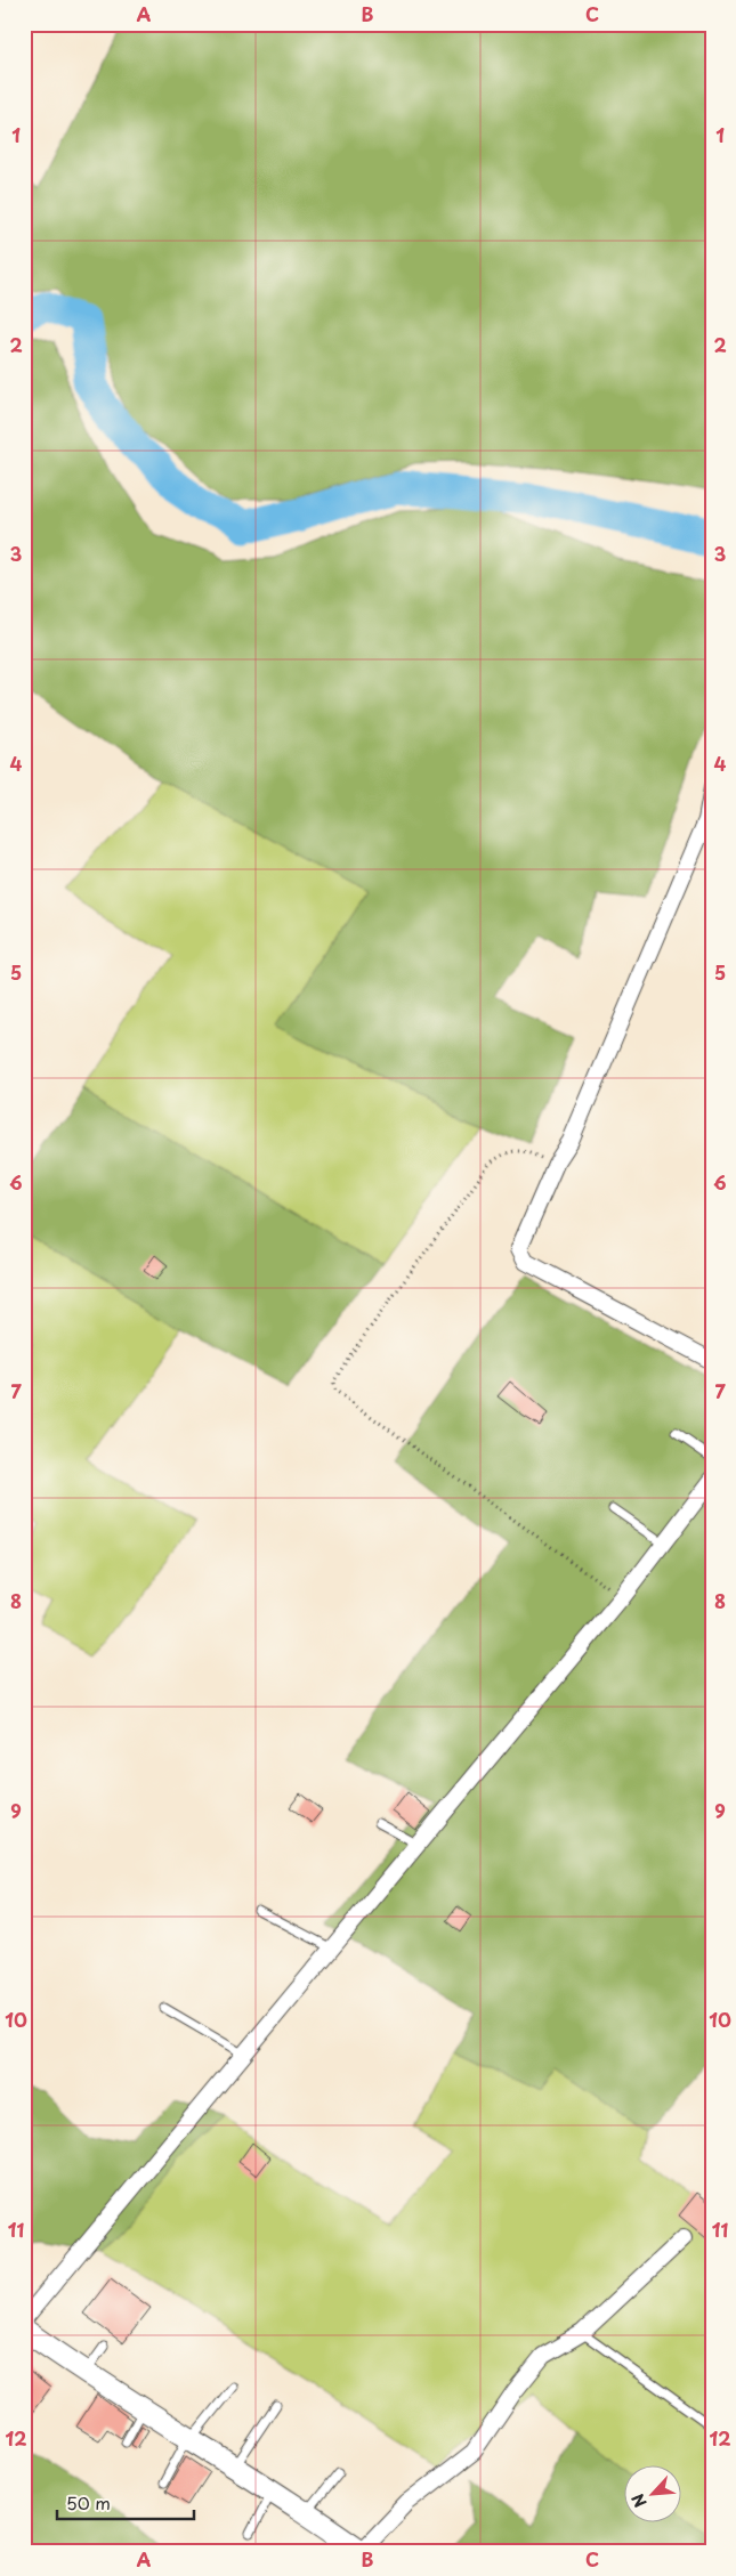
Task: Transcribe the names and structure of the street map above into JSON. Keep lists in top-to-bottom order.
{
  "scale_bar": "50 m",
  "north": "bottom left",
  "grid": {
    "columns": ["A", "B", "C"],
    "rows": [
      "1",
      "2",
      "3",
      "4",
      "5",
      "6",
      "7",
      "8",
      "9",
      "10",
      "11",
      "12"
    ]
  }
}
